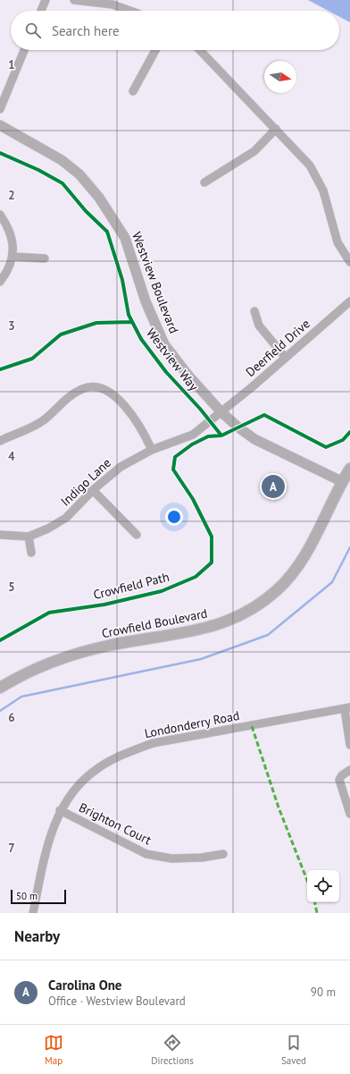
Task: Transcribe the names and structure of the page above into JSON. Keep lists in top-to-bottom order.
{
  "streets": {
    "main road": ["Crowfield Boulevard"],
    "street": [
      "Westview Boulevard",
      "Deerfield Drive",
      "Indigo Lane",
      "Londonderry Road",
      "Brighton Court"
    ],
    "cycle path": ["Westview Way", "Crowfield Path"]
  },
  "crossings": [
    ["Westview Boulevard", "Deerfield Drive"],
    ["Westview Boulevard", "Indigo Lane"],
    ["Westview Boulevard", "Crowfield Boulevard"],
    ["Deerfield Drive", "Indigo Lane"],
    ["Londonderry Road", "Brighton Court"]
  ],
  "scale_bar": "50 m",
  "north": "right",
  "page": {
    "search": "Search here",
    "pins": "A",
    "scale": "50 m",
    "heading": "Nearby",
    "list": [
      {
        "mark": "A",
        "name": "Carolina One",
        "note": "Office · Westview Boulevard",
        "value": "90 m"
      }
    ],
    "nav": ["Map", "Directions", "Saved"]
  },
  "grid": {
    "rows": [
      "1",
      "2",
      "3",
      "4",
      "5",
      "6",
      "7"
    ]
  }
}
